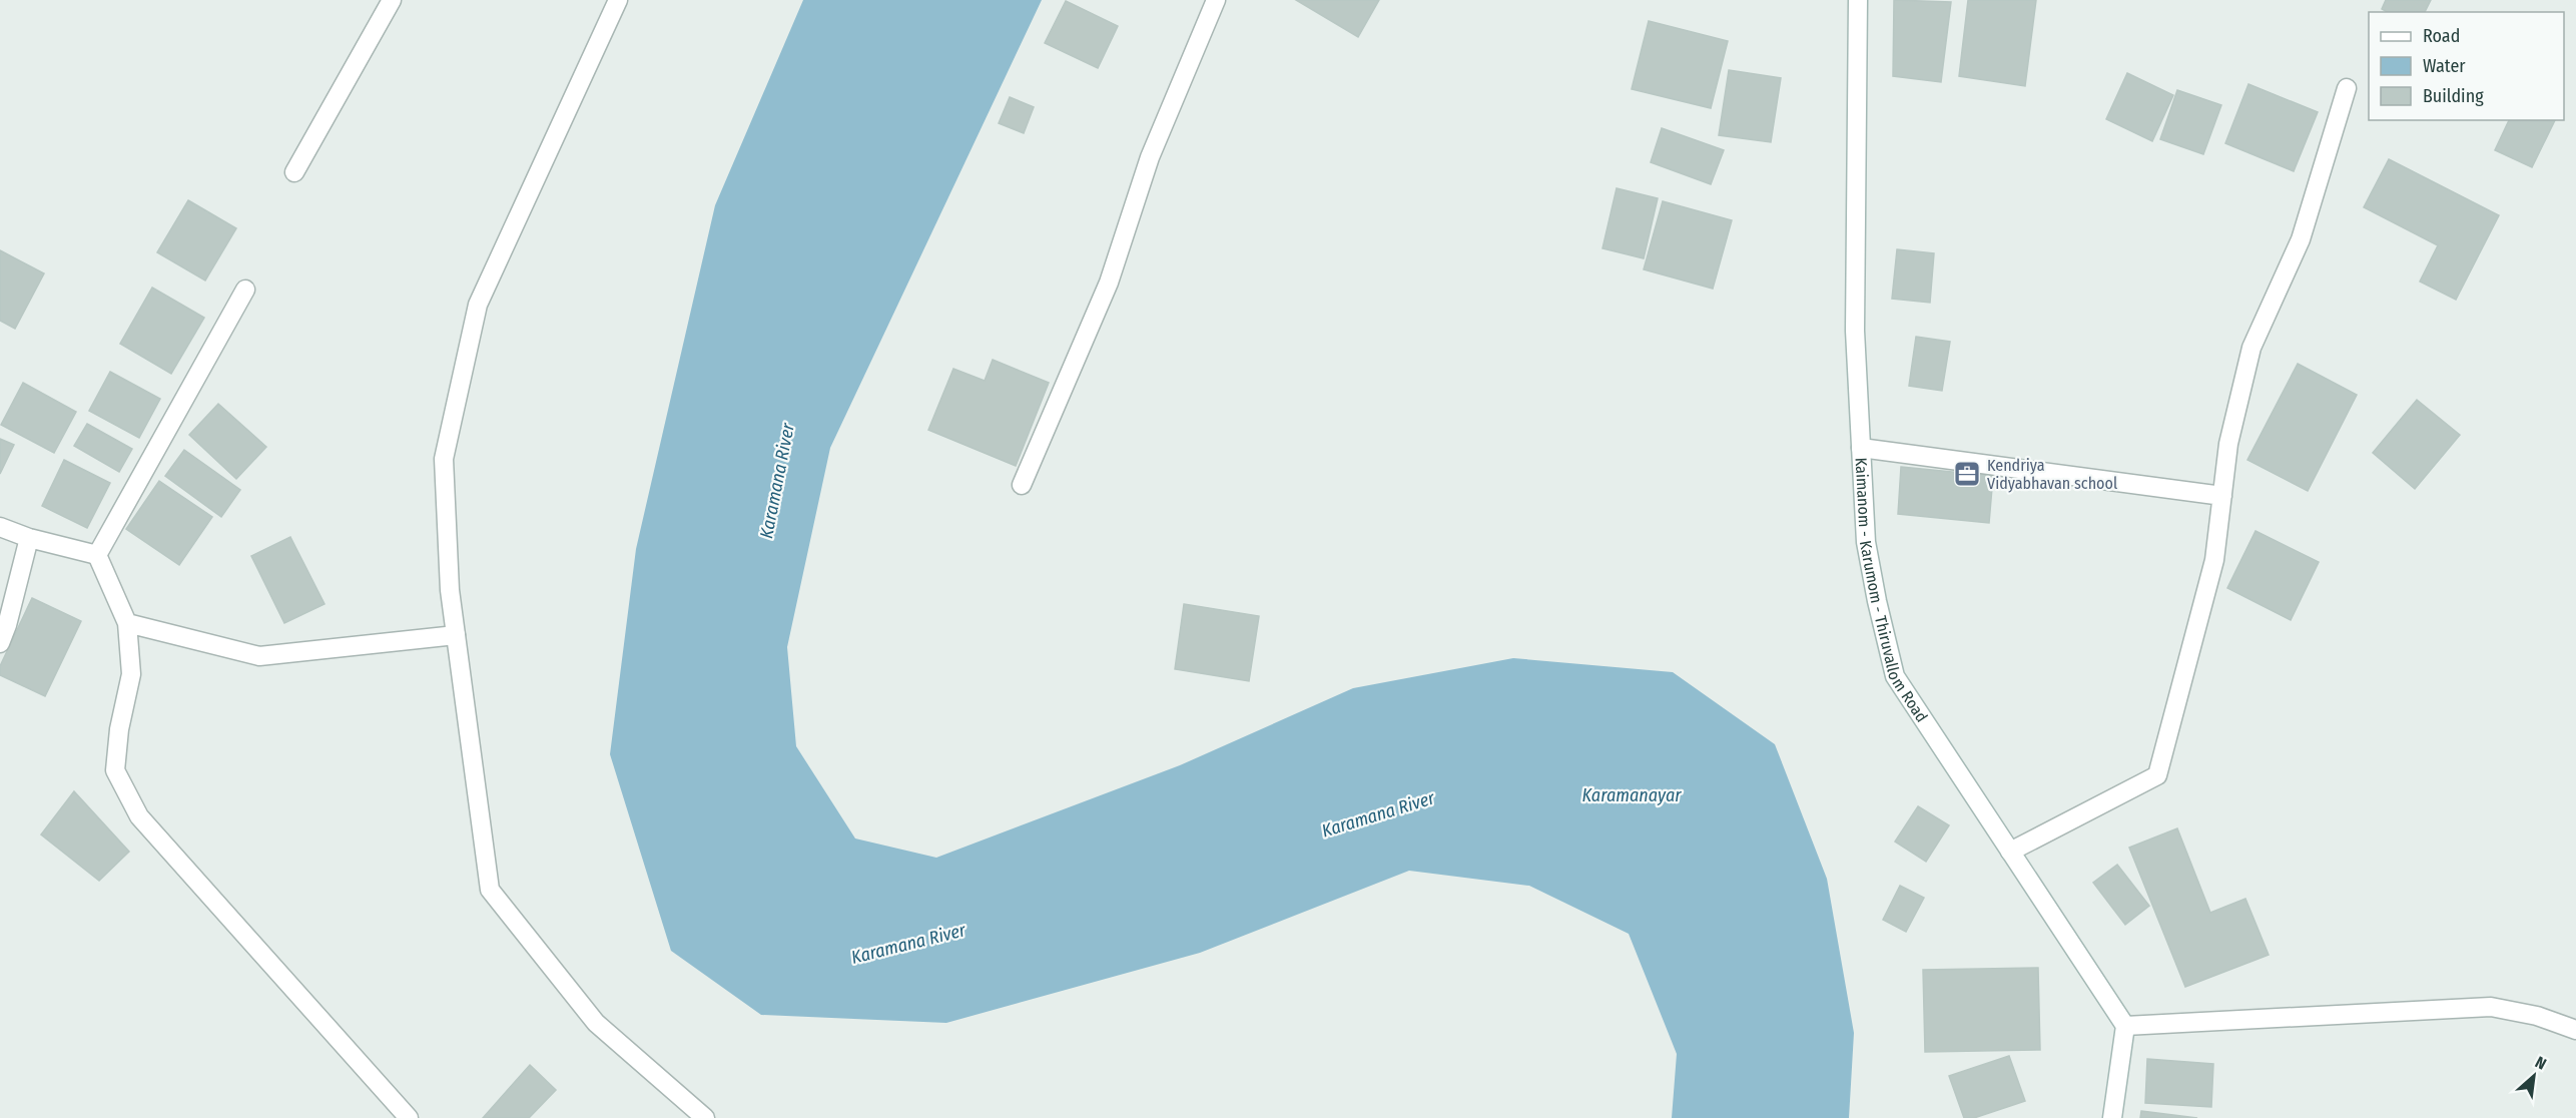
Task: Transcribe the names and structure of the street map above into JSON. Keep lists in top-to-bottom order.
{
  "streets": {
    "street": ["Kaimanom - Karumom - Thiruvallom Road"]
  },
  "water": ["Karamana River", "Karamanayar"],
  "places": {
    "office": ["Kendriya Vidyabhavan school"]
  },
  "legend": ["Road", "Water", "Building"],
  "north": "top right"
}
